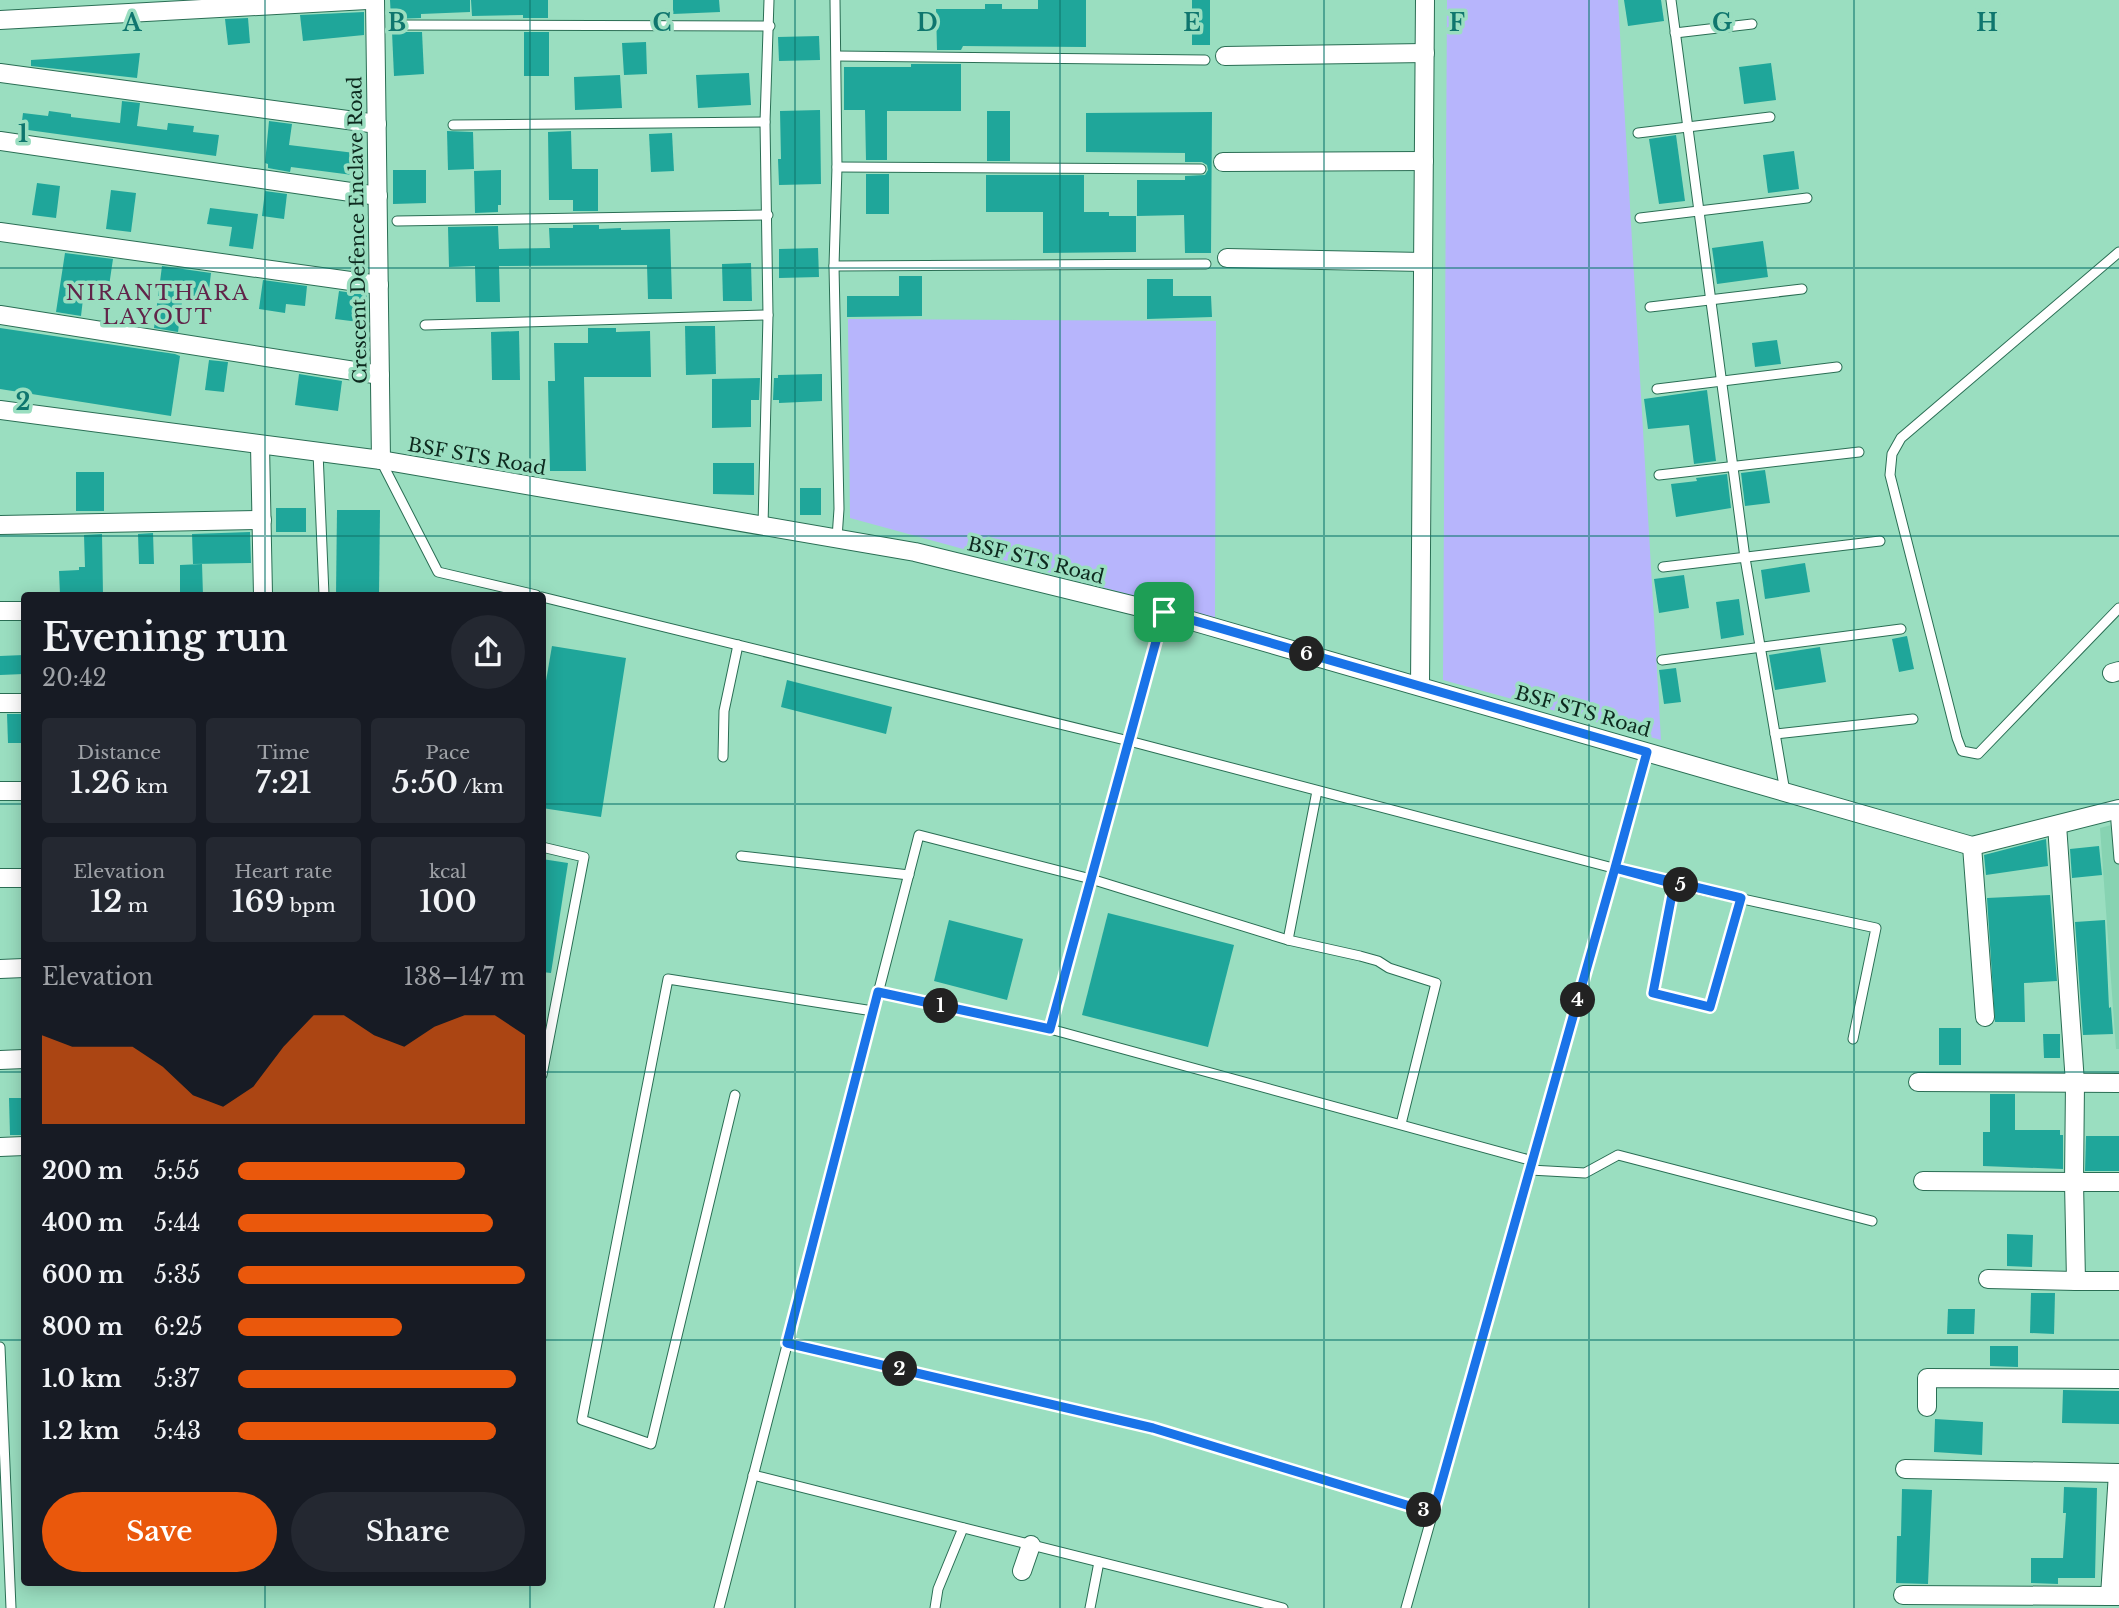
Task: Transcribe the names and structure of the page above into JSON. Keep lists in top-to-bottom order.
{
  "streets": {
    "street": ["Crescent Defence Enclave Road", "BSF STS Road"]
  },
  "crossings": [
    ["Crescent Defence Enclave Road", "BSF STS Road"]
  ],
  "districts": ["NIRANTHARA LAYOUT"],
  "page": {
    "heading": ["Evening run", "20:42"],
    "pins": [
      "6",
      "5",
      "4",
      "1",
      "2",
      "3"
    ],
    "stats": [
      ["Distance", "1.26 km"],
      ["Time", "7:21"],
      ["Pace", "5:50 /km"],
      ["Elevation", "12 m"],
      ["Heart rate", "169 bpm"],
      ["kcal", "100"]
    ],
    "chart": ["Elevation", "138–147 m"],
    "list": [
      {
        "name": "200 m",
        "note": "5:55"
      },
      {
        "name": "400 m",
        "note": "5:44"
      },
      {
        "name": "600 m",
        "note": "5:35"
      },
      {
        "name": "800 m",
        "note": "6:25"
      },
      {
        "name": "1.0 km",
        "note": "5:37"
      },
      {
        "name": "1.2 km",
        "note": "5:43"
      }
    ],
    "buttons": ["Save", "Share"]
  },
  "grid": {
    "columns": [
      "A",
      "B",
      "C",
      "D",
      "E",
      "F",
      "G",
      "H"
    ],
    "rows": ["1", "2"]
  }
}
